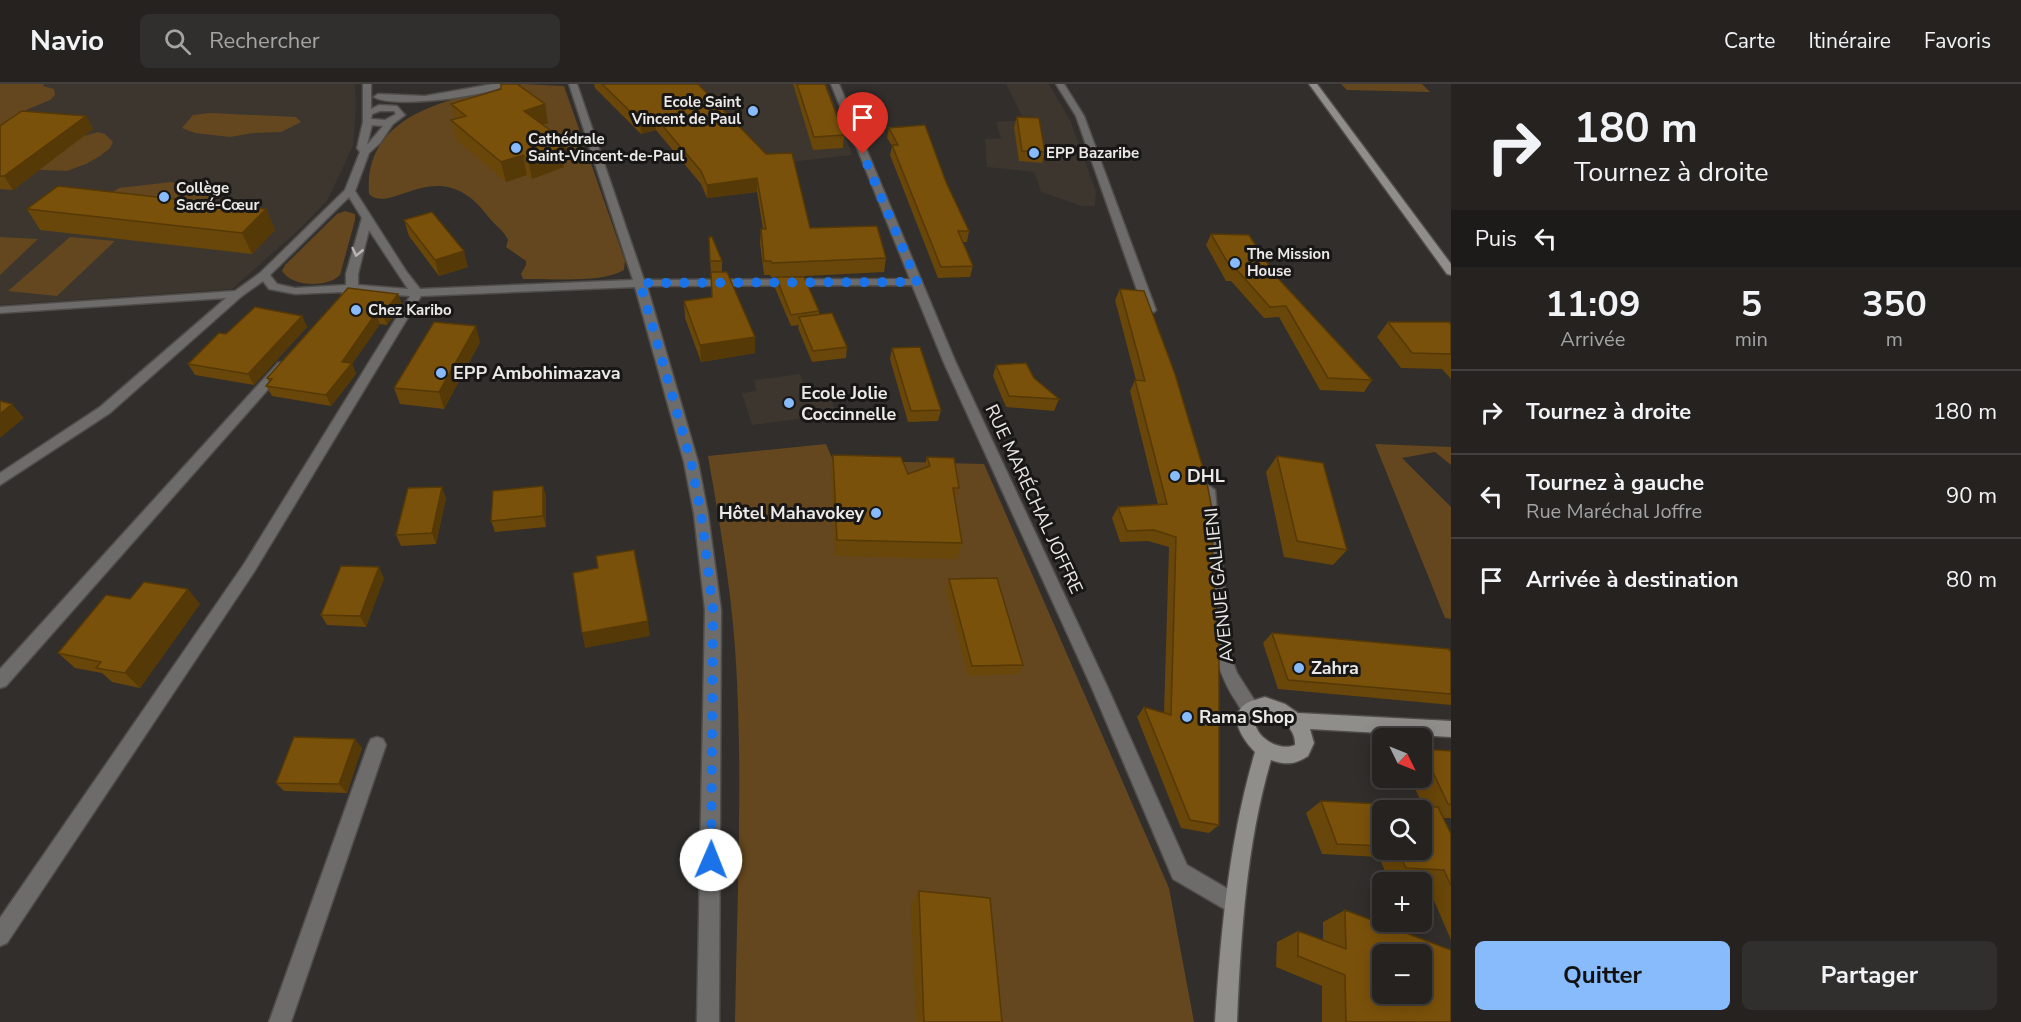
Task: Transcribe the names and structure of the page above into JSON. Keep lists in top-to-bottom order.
{
  "streets": {
    "street": ["RUE MARÉCHAL JOFFRE", "AVENUE GALLIENI"]
  },
  "places": [
    "Ecole Saint Vincent de Paul",
    "Cathédrale Saint-Vincent-de-Paul",
    "EPP Bazaribe",
    "Collège Sacré-Cœur",
    "The Mission House",
    "Chez Karibo",
    "EPP Ambohimazava",
    "Ecole Jolie Coccinnelle",
    "DHL",
    "Hôtel Mahavokey",
    "Zahra",
    "Rama Shop"
  ],
  "north": "bottom right",
  "page": {
    "header": "Navio",
    "search": "Rechercher",
    "nav": ["Carte", "Itinéraire", "Favoris"],
    "turn": ["180 m", "Tournez à droite"],
    "then": "Puis",
    "eta": [
      "11:09",
      "Arrivée",
      "5",
      "min",
      "350",
      "m"
    ],
    "list": [
      {
        "name": "Tournez à droite",
        "value": "180 m"
      },
      {
        "name": "Tournez à gauche",
        "note": "Rue Maréchal Joffre",
        "value": "90 m"
      },
      {
        "name": "Arrivée à destination",
        "value": "80 m"
      }
    ],
    "map_buttons": ["+", "−"],
    "buttons": ["Quitter", "Partager"]
  }
}
